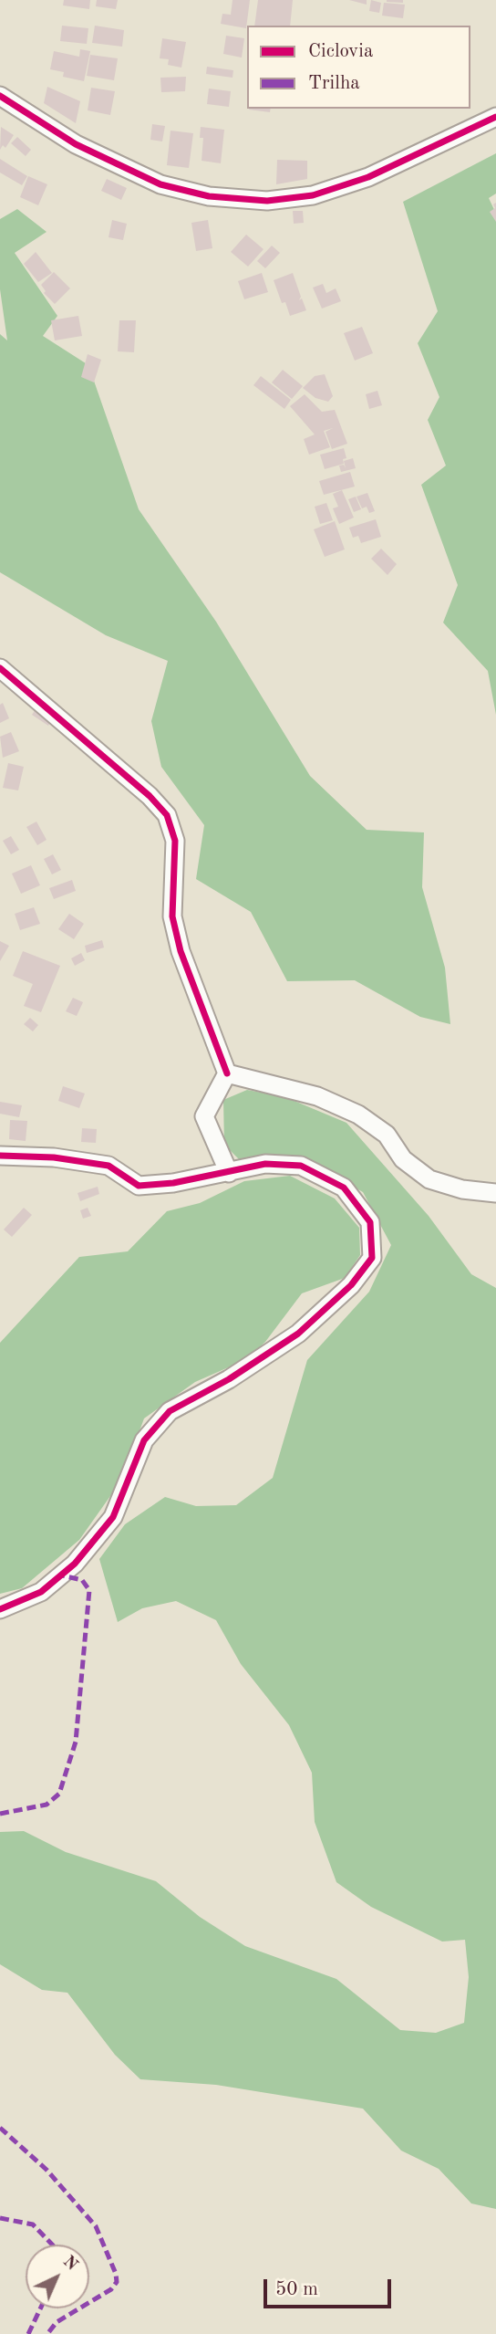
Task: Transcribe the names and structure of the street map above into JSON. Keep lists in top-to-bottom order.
{
  "legend": ["Ciclovia", "Trilha"],
  "scale_bar": "50 m",
  "north": "top right"
}
